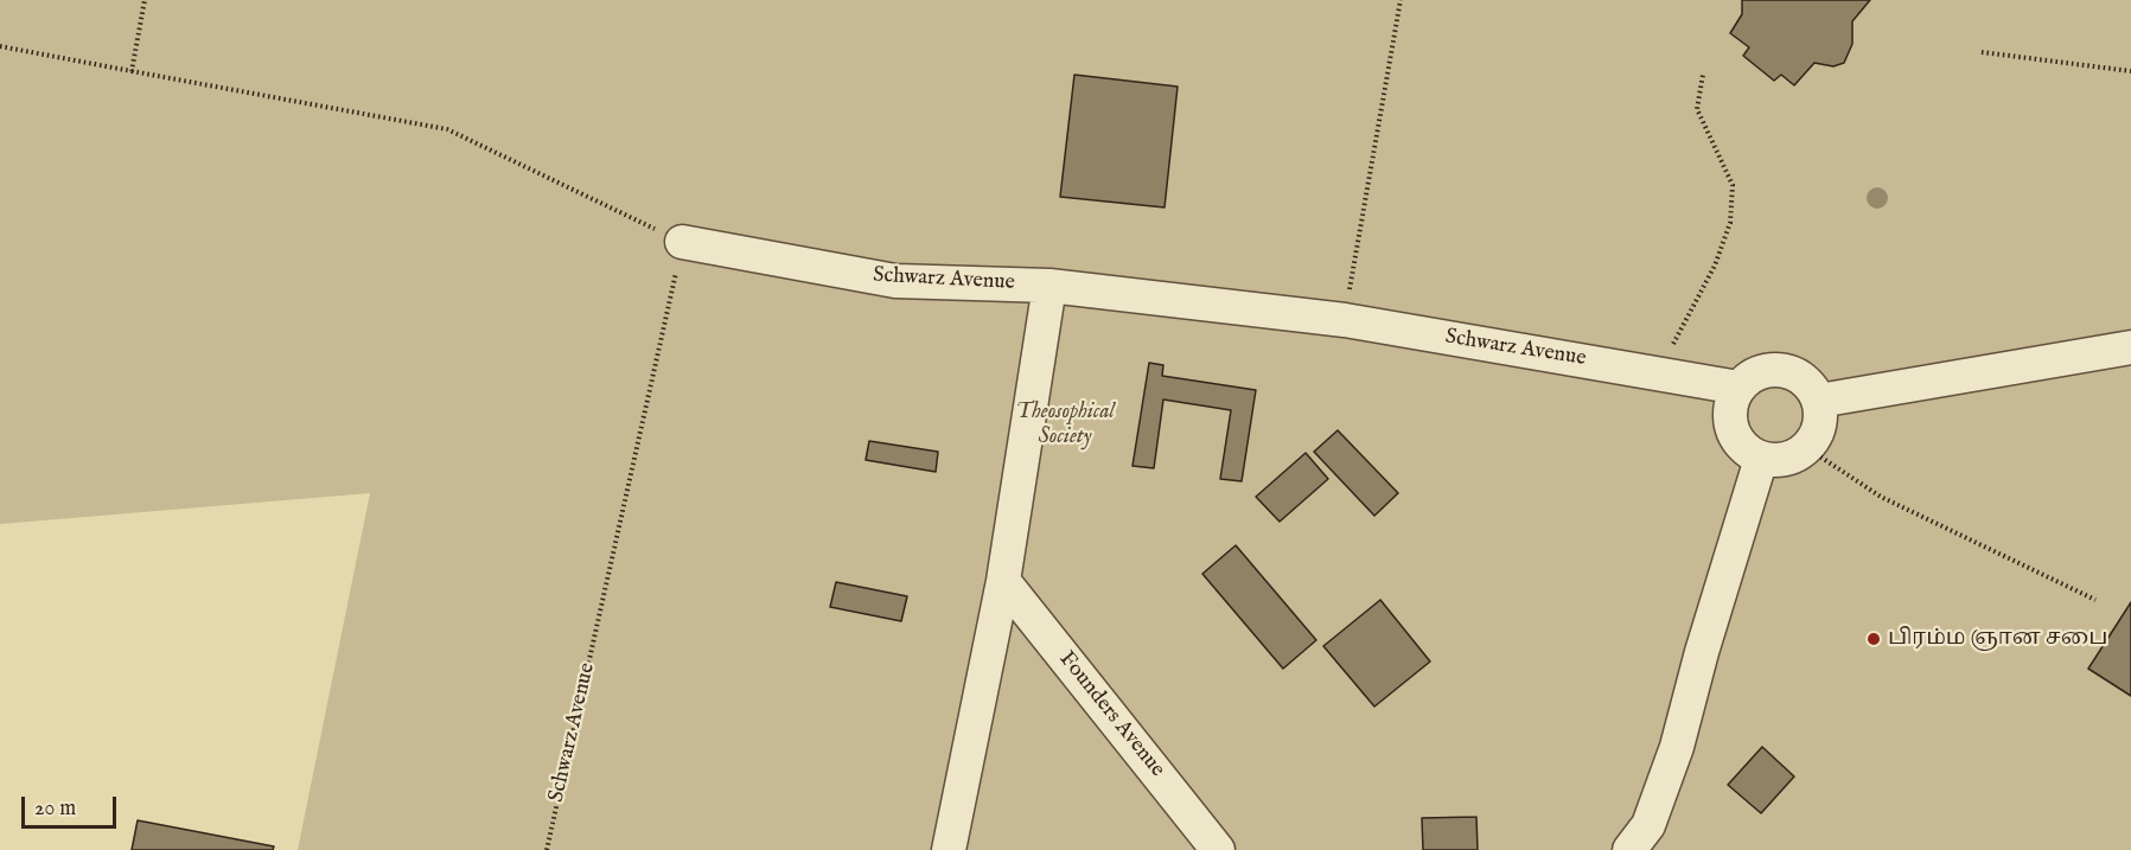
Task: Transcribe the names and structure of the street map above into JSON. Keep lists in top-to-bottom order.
{
  "streets": {
    "lane": ["Schwarz Avenue", "Founders Avenue"]
  },
  "parks": ["Theosophical Society"],
  "places": ["பிரம்ம ஞான சபை"],
  "scale_bar": "20 m"
}
